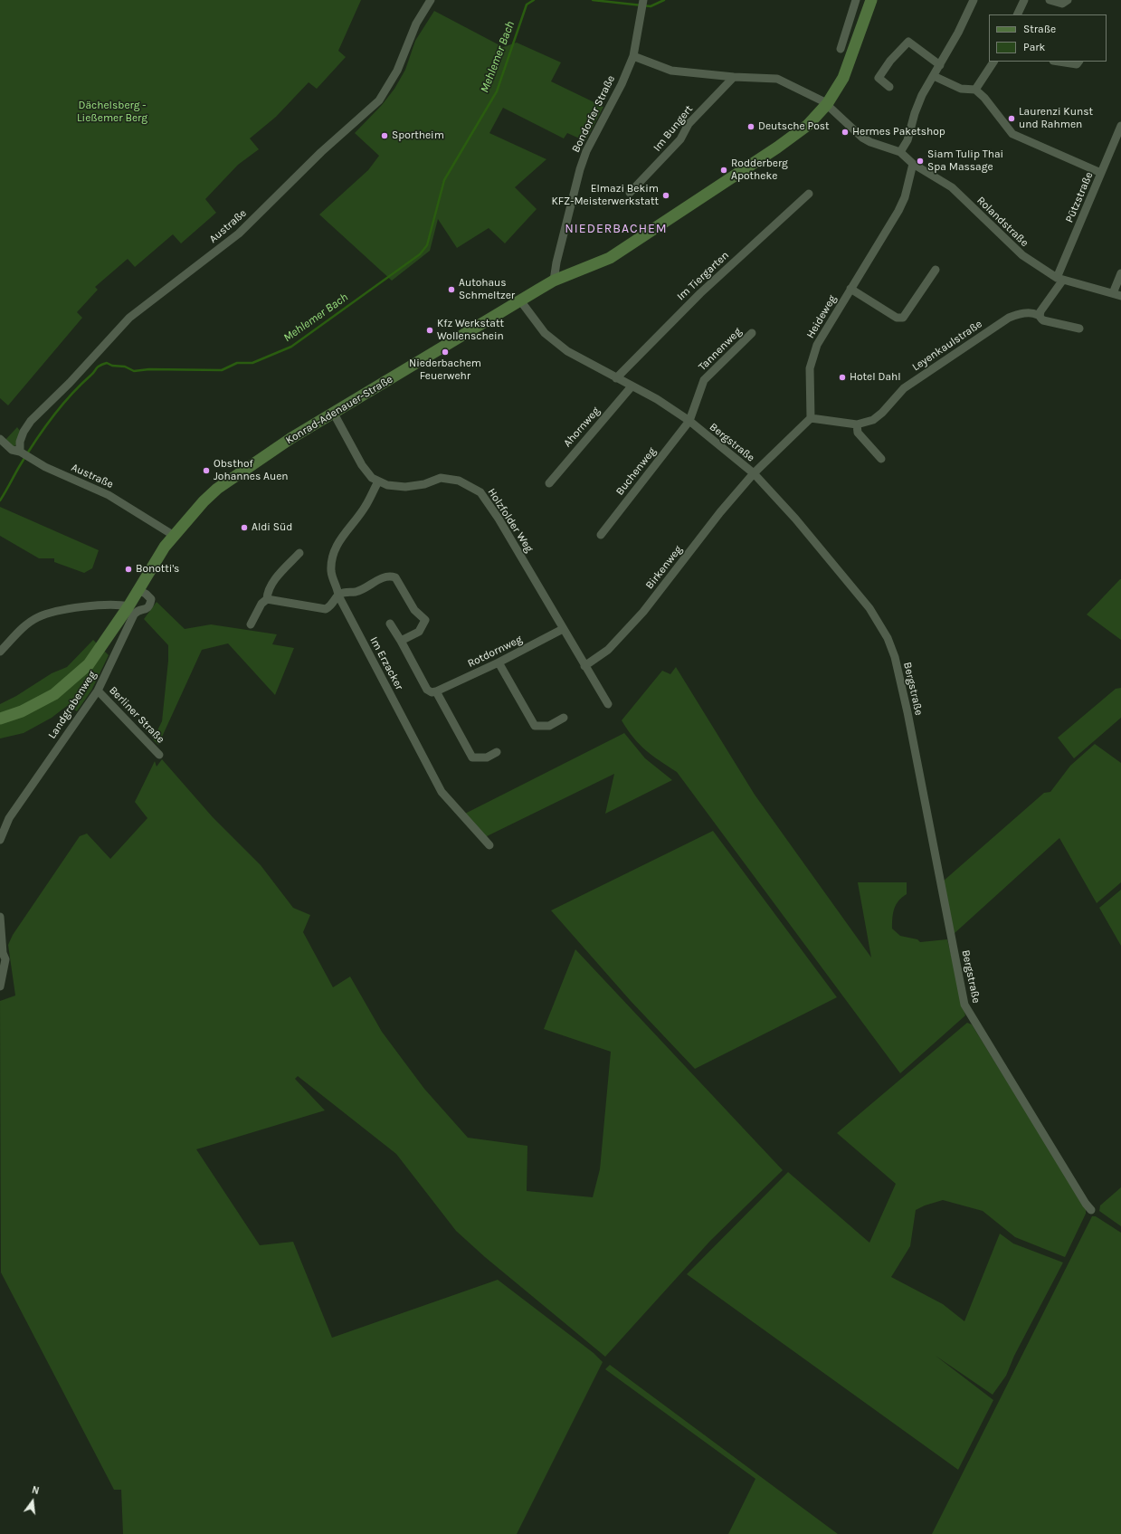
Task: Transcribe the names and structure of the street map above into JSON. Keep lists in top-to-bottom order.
{
  "streets": {
    "main road": ["Konrad-Adenauer-Straße"],
    "street": [
      "Bondorfer Straße",
      "Im Bungert",
      "Pützstraße",
      "Rolandstraße",
      "Austraße",
      "Im Tiergarten",
      "Heideweg",
      "Leyenkaulstraße",
      "Tannenweg",
      "Ahornweg",
      "Bergstraße",
      "Buchenweg",
      "Holzfolder Weg",
      "Birkenweg",
      "Rotdornweg",
      "Im Erzacker",
      "Landgrabenweg",
      "Berliner Straße"
    ]
  },
  "crossings": [
    ["Bondorfer Straße", "Konrad-Adenauer-Straße"],
    ["Pützstraße", "Rolandstraße"],
    ["Rolandstraße", "Heideweg"],
    ["Austraße", "Konrad-Adenauer-Straße"],
    ["Im Tiergarten", "Bergstraße"],
    ["Heideweg", "Leyenkaulstraße"],
    ["Tannenweg", "Bergstraße"],
    ["Tannenweg", "Buchenweg"],
    ["Konrad-Adenauer-Straße", "Bergstraße"],
    ["Konrad-Adenauer-Straße", "Holzfolder Weg"],
    ["Konrad-Adenauer-Straße", "Landgrabenweg"],
    ["Ahornweg", "Bergstraße"],
    ["Bergstraße", "Buchenweg"],
    ["Bergstraße", "Birkenweg"],
    ["Holzfolder Weg", "Birkenweg"],
    ["Holzfolder Weg", "Rotdornweg"],
    ["Holzfolder Weg", "Im Erzacker"],
    ["Landgrabenweg", "Berliner Straße"]
  ],
  "districts": ["NIEDERBACHEM"],
  "water": ["Mehlemer Bach"],
  "parks": ["Dächelsberg - Ließemer Berg"],
  "places": [
    "Laurenzi Kunst und Rahmen",
    "Deutsche Post",
    "Hermes Paketshop",
    "Sportheim",
    "Siam Tulip Thai Spa Massage",
    "Rodderberg Apotheke",
    "Elmazi Bekim KFZ-Meisterwerkstatt",
    "Autohaus Schmeltzer",
    "Kfz Werkstatt Wollenschein",
    "Niederbachem Feuerwehr",
    "Hotel Dahl",
    "Obsthof Johannes Auen",
    "Aldi Süd",
    "Bonotti's"
  ],
  "legend": ["Straße", "Park"],
  "north": "top"
}
